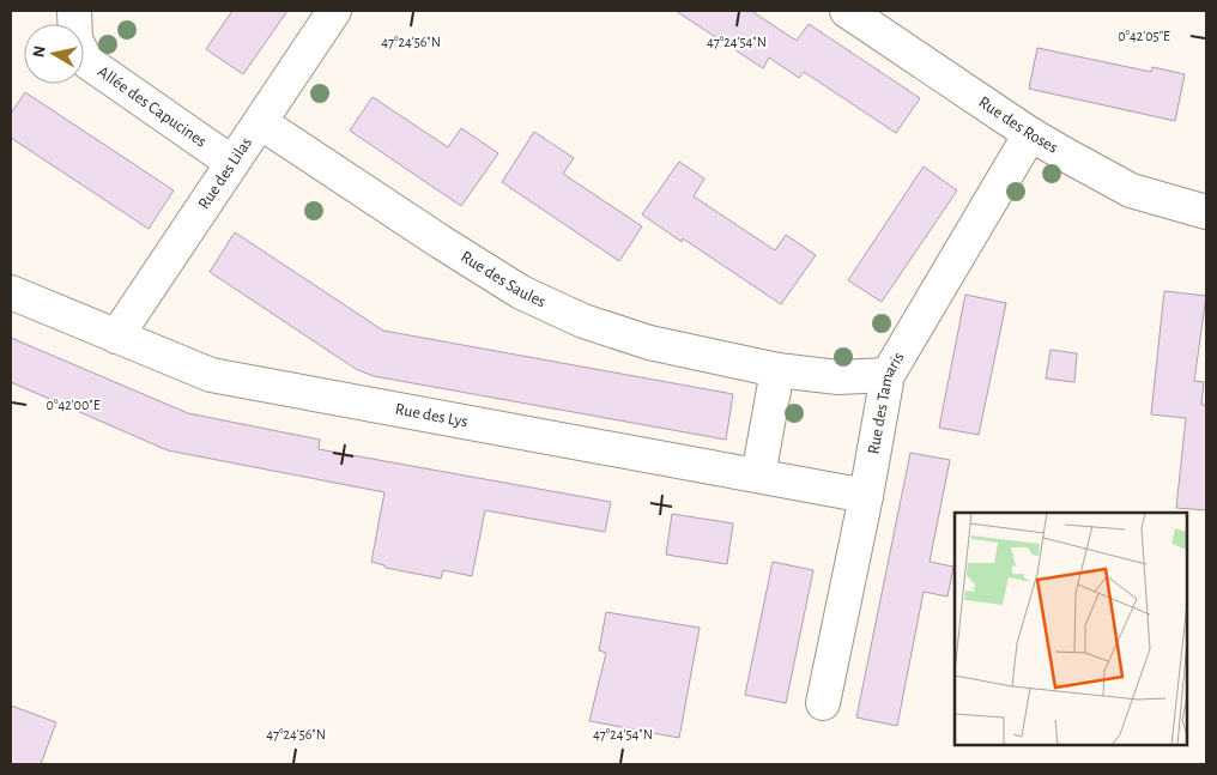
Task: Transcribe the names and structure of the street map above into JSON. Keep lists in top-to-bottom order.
{
  "streets": {
    "street": [
      "Allée des Capucines",
      "Rue des Roses",
      "Rue des Lilas",
      "Rue des Saules",
      "Rue des Tamaris",
      "Rue des Lys"
    ]
  },
  "crossings": [
    ["Allée des Capucines", "Rue des Lilas"],
    ["Rue des Roses", "Rue des Tamaris"],
    ["Rue des Lilas", "Rue des Saules"],
    ["Rue des Lilas", "Rue des Lys"],
    ["Rue des Saules", "Rue des Tamaris"],
    ["Rue des Tamaris", "Rue des Lys"]
  ],
  "north": "left",
  "coordinates": [
    "0°42'05\"E",
    "47°24'56\"N",
    "47°24'54\"N",
    "0°42'00\"E"
  ]
}
